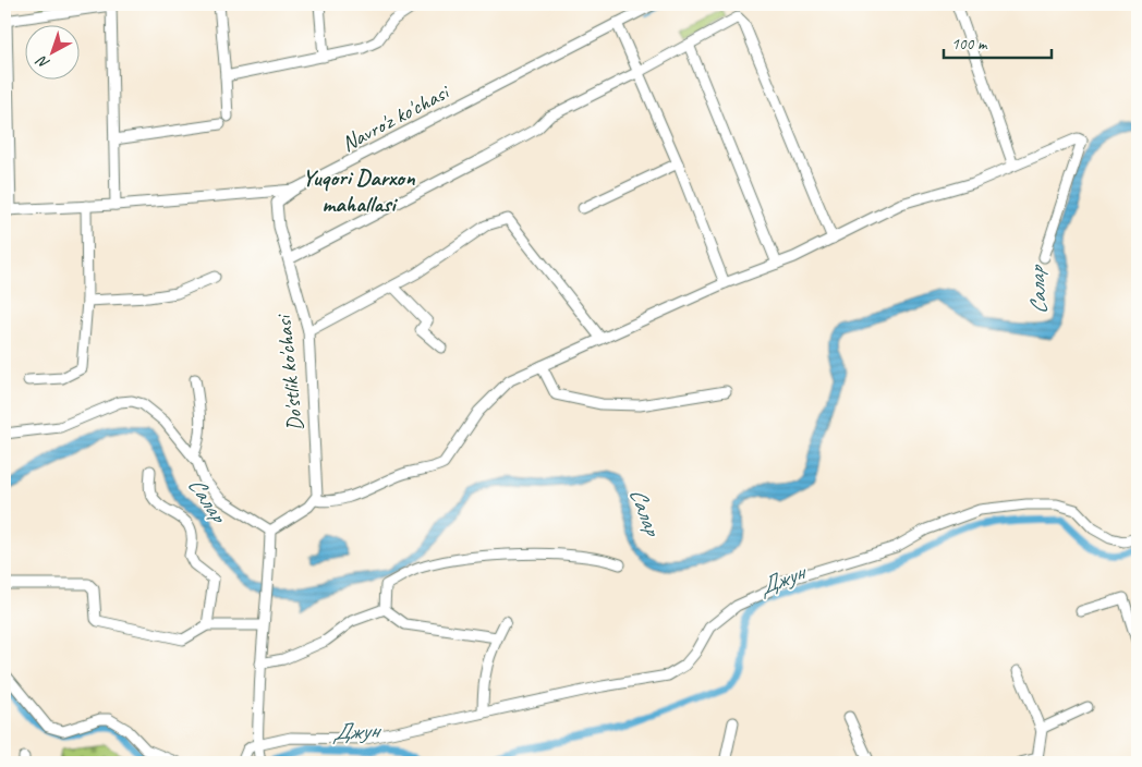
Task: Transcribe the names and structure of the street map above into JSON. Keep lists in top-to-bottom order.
{
  "streets": {
    "street": ["Navro'z ko'chasi", "Do'stlik ko'chasi"]
  },
  "crossings": [
    ["Navro'z ko'chasi", "Do'stlik ko'chasi"]
  ],
  "districts": ["Yuqori Darxon mahallasi"],
  "water": ["Салар", "Джун"],
  "scale_bar": "100 m",
  "north": "bottom left"
}
